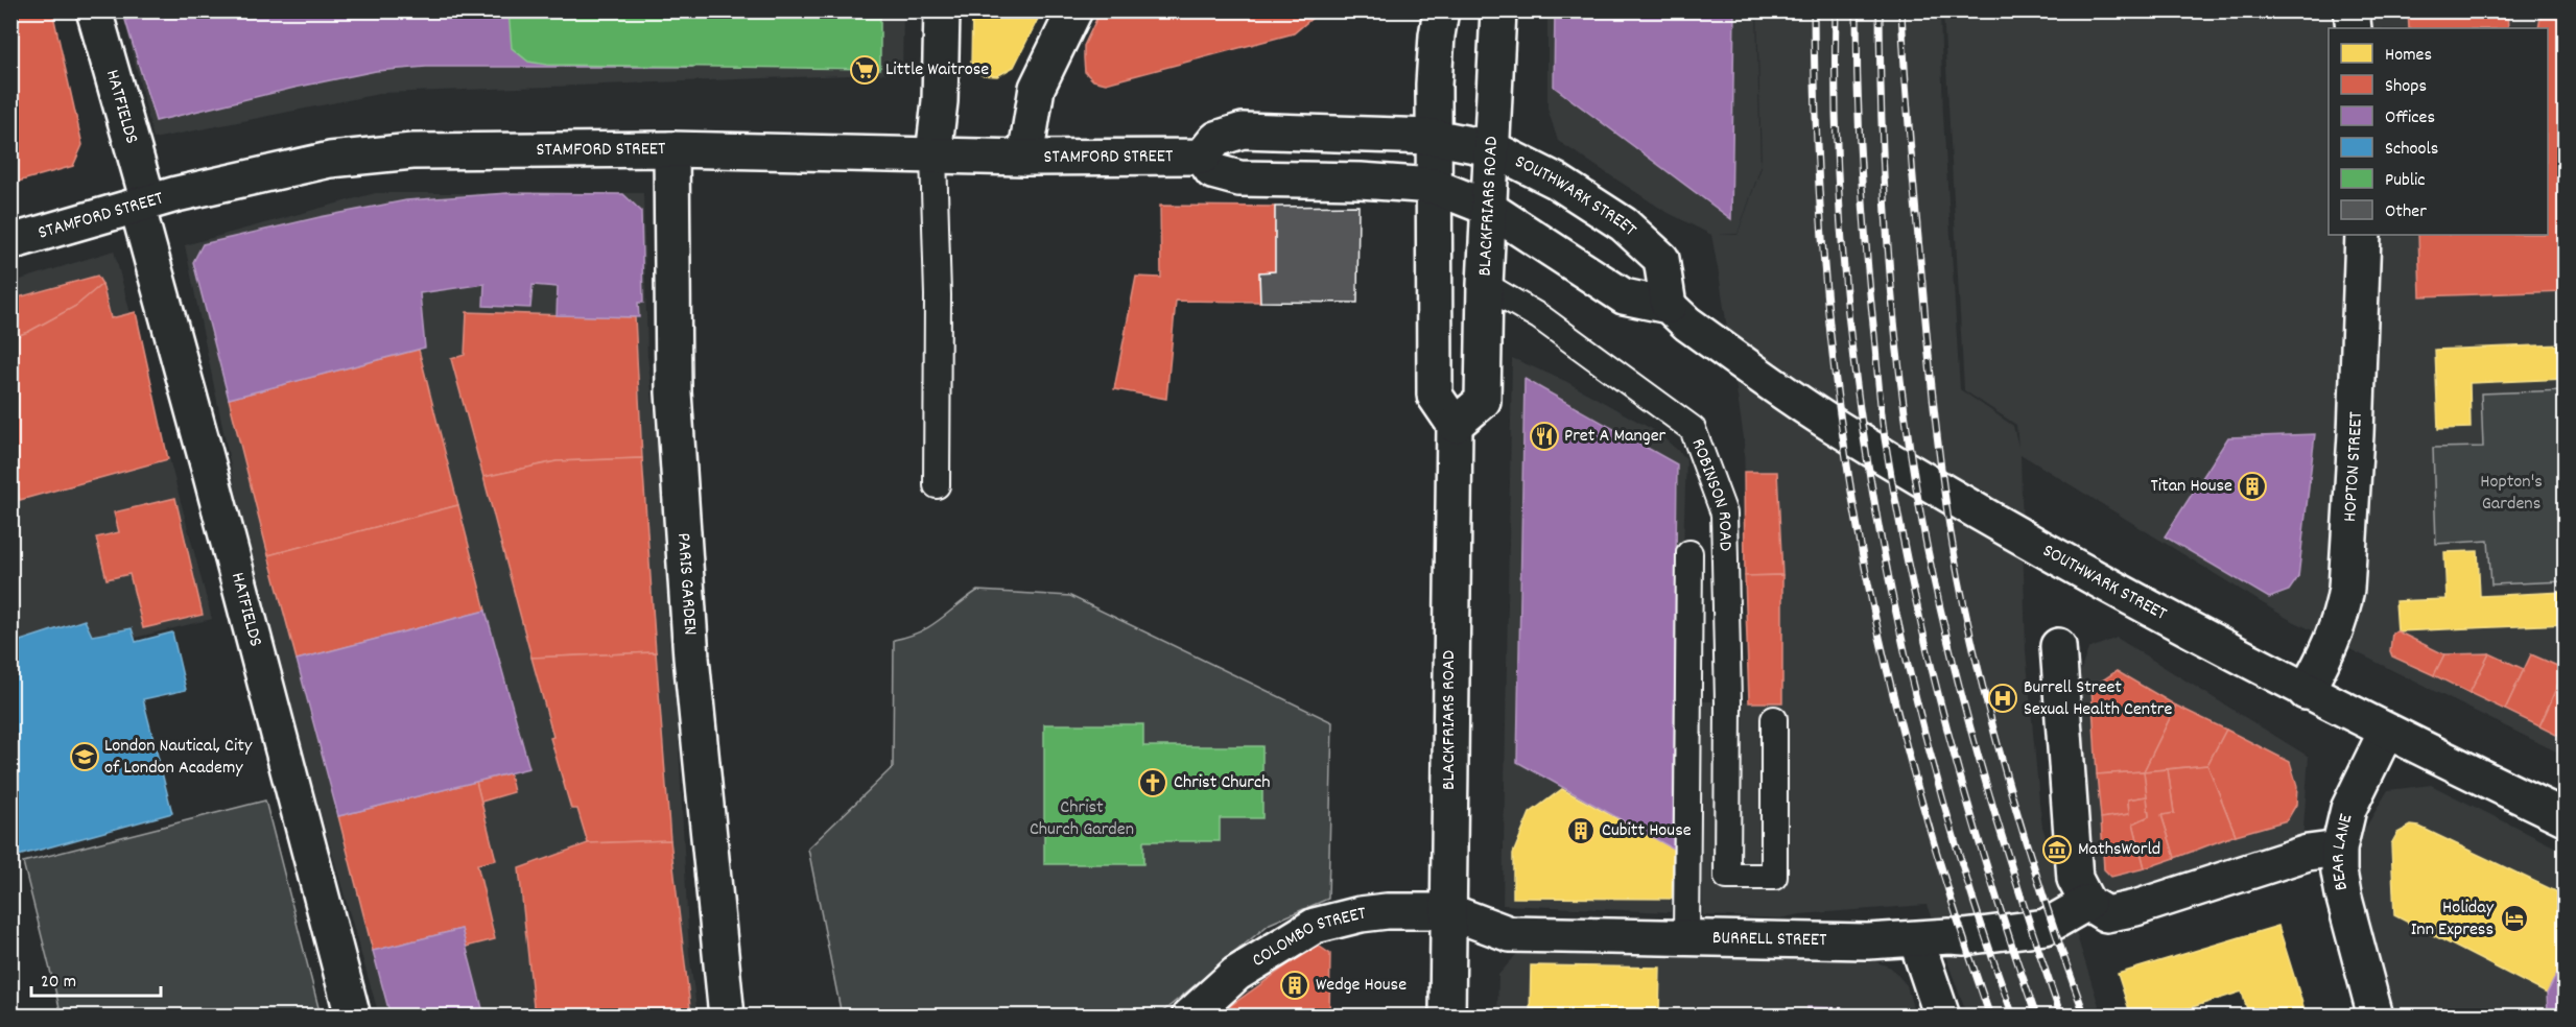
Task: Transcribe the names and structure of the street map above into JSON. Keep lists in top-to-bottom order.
{
  "streets": {
    "main road": [
      "HATFIELDS",
      "STAMFORD STREET",
      "SOUTHWARK STREET",
      "BLACKFRIARS ROAD",
      "HOPTON STREET",
      "PARIS GARDEN",
      "BEAR LANE",
      "BURRELL STREET",
      "COLOMBO STREET"
    ],
    "lane": ["ROBINSON ROAD"]
  },
  "crossings": [
    ["HATFIELDS", "STAMFORD STREET"],
    ["STAMFORD STREET", "PARIS GARDEN"],
    ["SOUTHWARK STREET", "BLACKFRIARS ROAD"],
    ["SOUTHWARK STREET", "HOPTON STREET"],
    ["SOUTHWARK STREET", "BEAR LANE"],
    ["BLACKFRIARS ROAD", "ROBINSON ROAD"],
    ["BLACKFRIARS ROAD", "BURRELL STREET"],
    ["BLACKFRIARS ROAD", "COLOMBO STREET"],
    ["BURRELL STREET", "COLOMBO STREET"]
  ],
  "parks": ["Hopton's Gardens", "Christ Church Garden"],
  "places": {
    "supermarket": ["Little Waitrose"],
    "restaurant": ["Pret A Manger"],
    "building": ["Titan House", "Cubitt House", "Wedge House"],
    "hospital": ["Burrell Street Sexual Health Centre"],
    "school or university": ["London Nautical, City of London Academy"],
    "church": ["Christ Church"],
    "museum": ["MathsWorld"],
    "hotel": ["Holiday Inn Express"]
  },
  "legend": [
    "Homes",
    "Shops",
    "Offices",
    "Schools",
    "Public",
    "Other"
  ],
  "scale_bar": "20 m"
}
